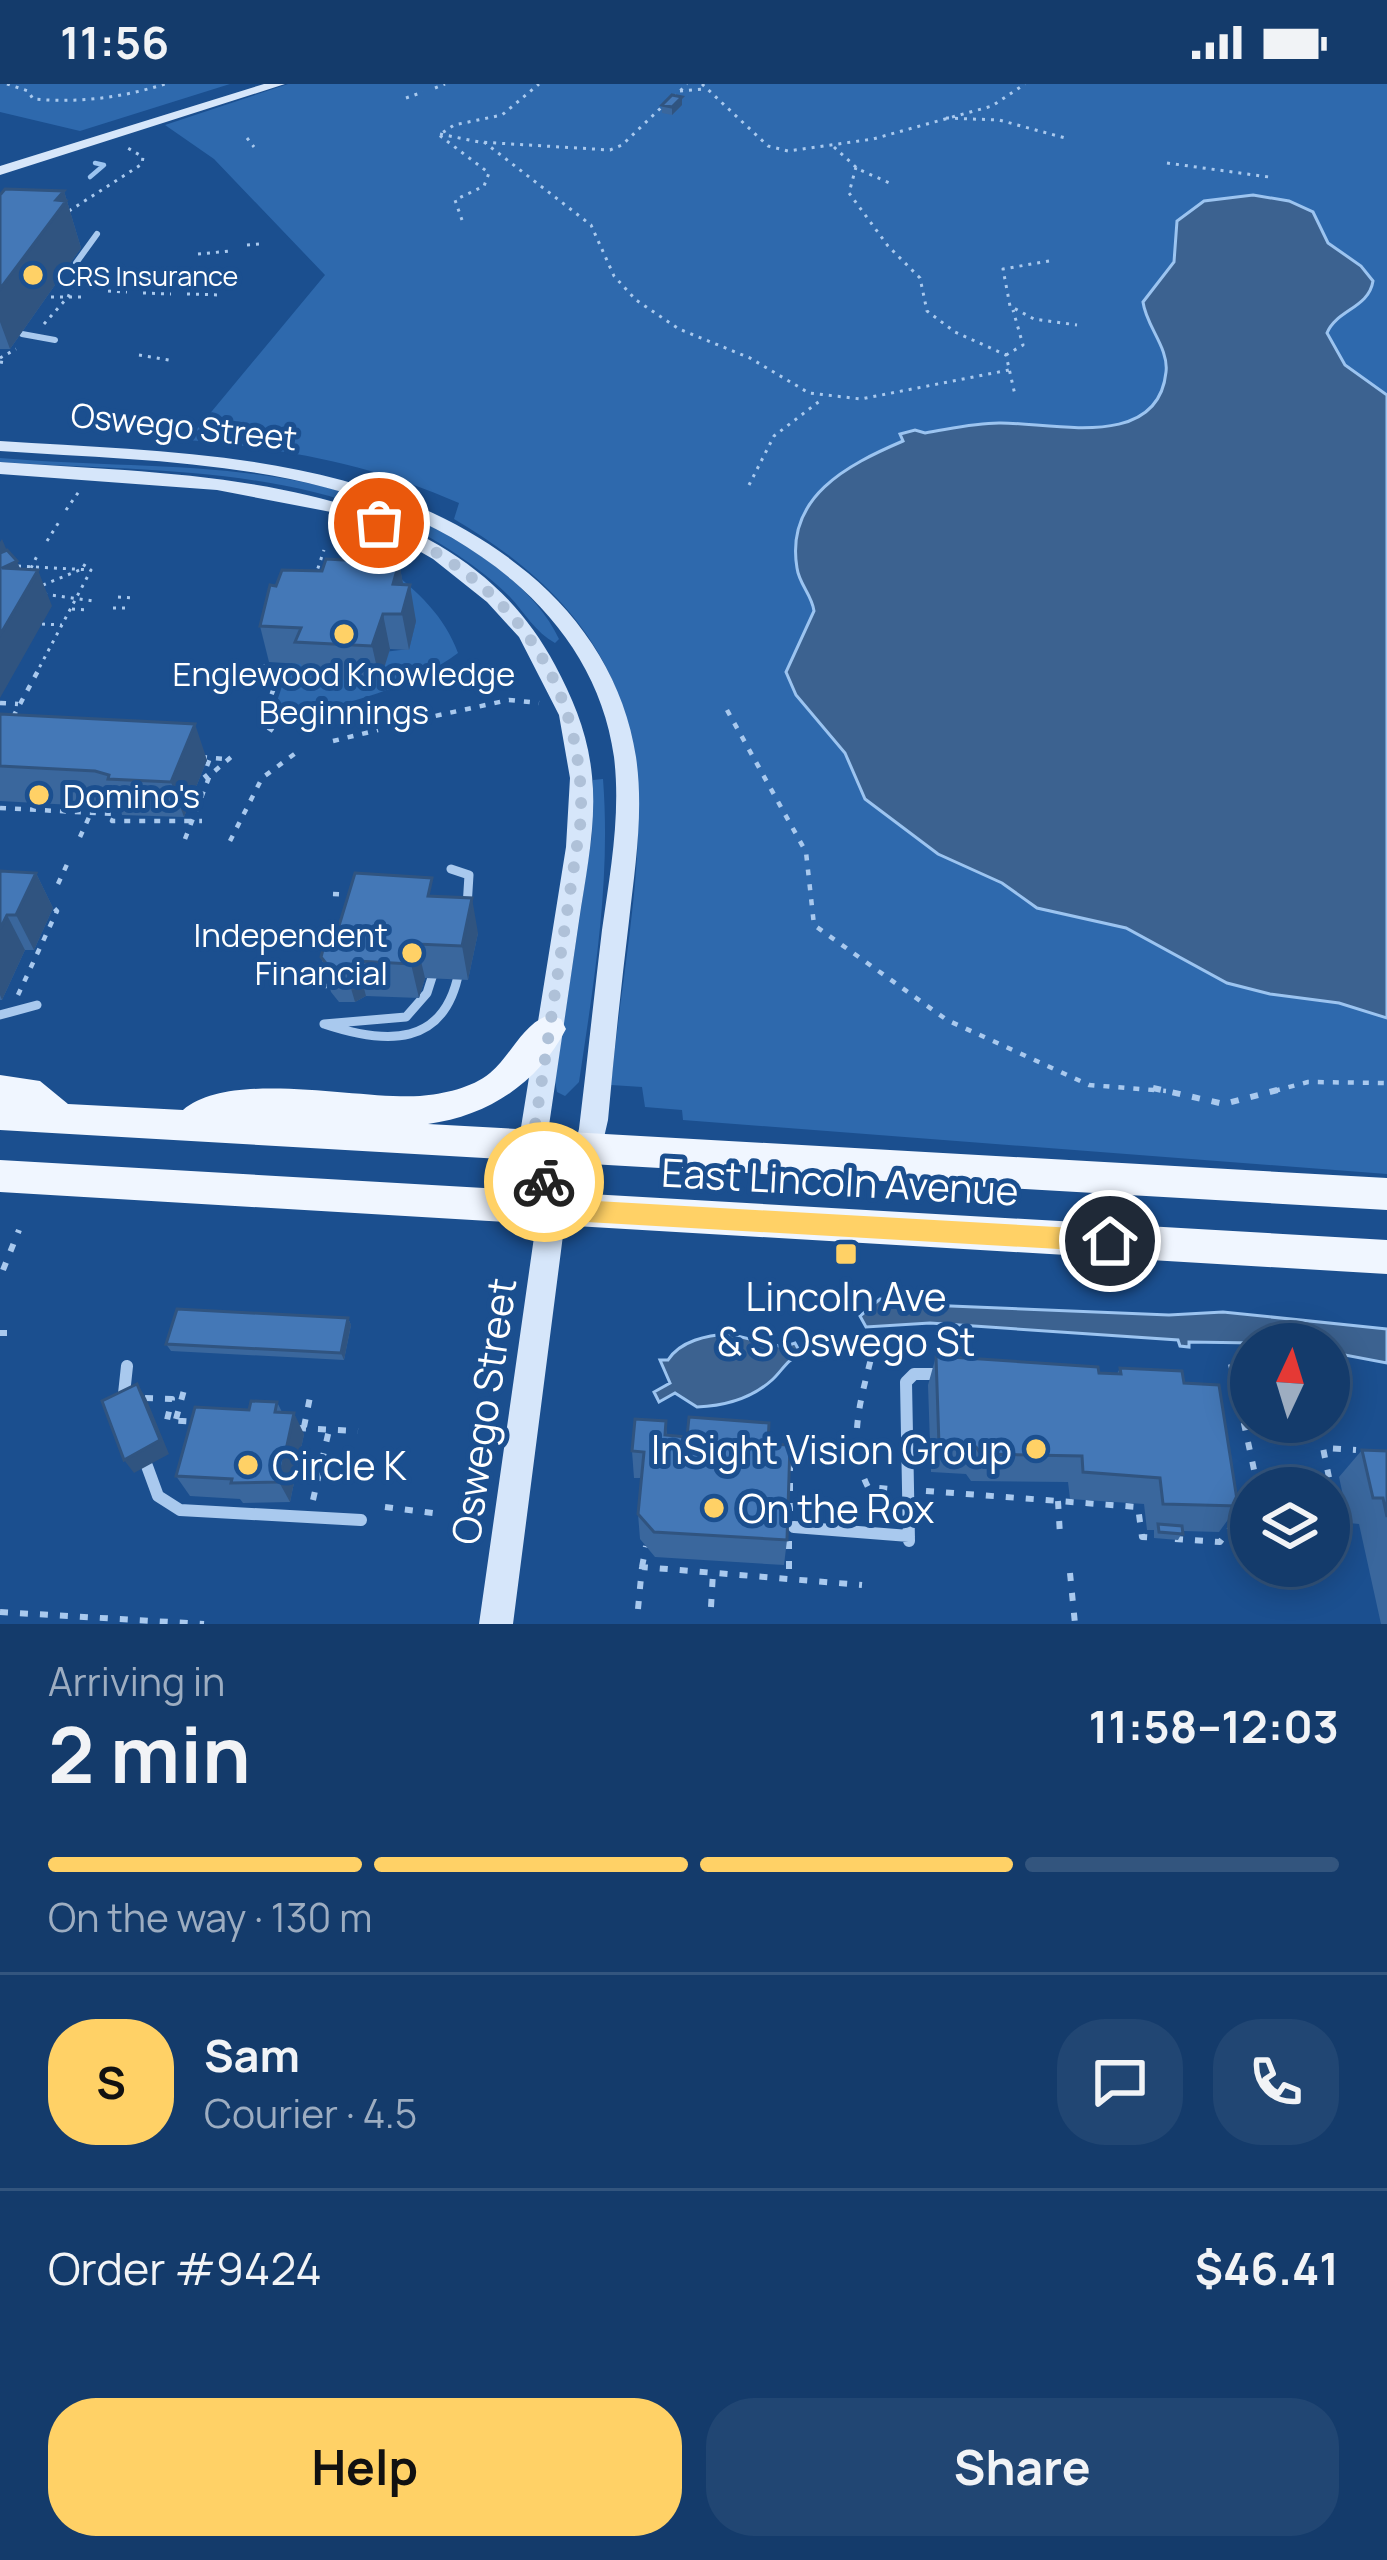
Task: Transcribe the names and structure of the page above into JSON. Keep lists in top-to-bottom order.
{
  "streets": {
    "main road": ["Oswego Street", "East Lincoln Avenue"]
  },
  "crossings": [
    ["Oswego Street", "East Lincoln Avenue"]
  ],
  "places": {
    "other": [
      "CRS Insurance",
      "Englewood Knowledge Beginnings",
      "Domino's",
      "Independent Financial",
      "InSight Vision Group",
      "Circle K",
      "On the Rox"
    ],
    "transit": ["Lincoln Ave & S Oswego St"]
  },
  "north": "top",
  "page": {
    "status": "11:56",
    "heading": ["2 min", "Arriving in", "11:58–12:03"],
    "panel": [
      "Sam",
      "Courier · 4.5",
      "Order #9424",
      "$46.41"
    ],
    "bar": "On the way · 130 m",
    "round": "S",
    "buttons": ["Help", "Share"]
  }
}
